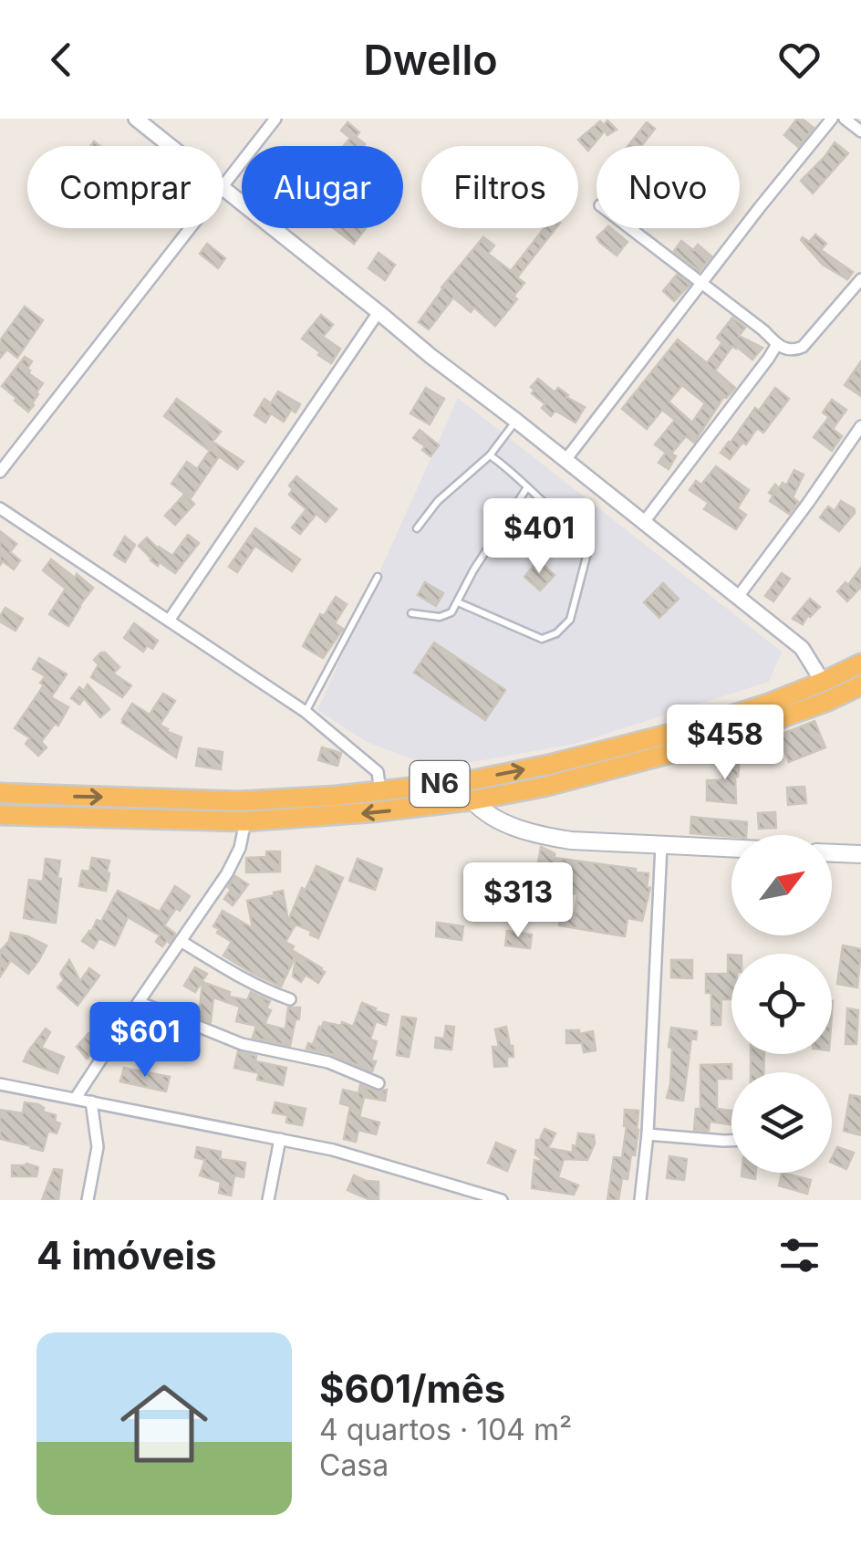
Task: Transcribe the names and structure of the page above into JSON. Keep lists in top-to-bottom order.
{
  "streets": {
    "highway": ["N6"]
  },
  "north": "top right",
  "page": {
    "header": "Dwello",
    "chip": [
      "Comprar",
      "Alugar",
      "Filtros",
      "Novo"
    ],
    "price": [
      "$401",
      "$458",
      "$313",
      "$601"
    ],
    "heading": "4 imóveis",
    "list": [
      {
        "name": "$601/mês",
        "note": "4 quartos · 104 m² · Casa"
      }
    ]
  }
}
